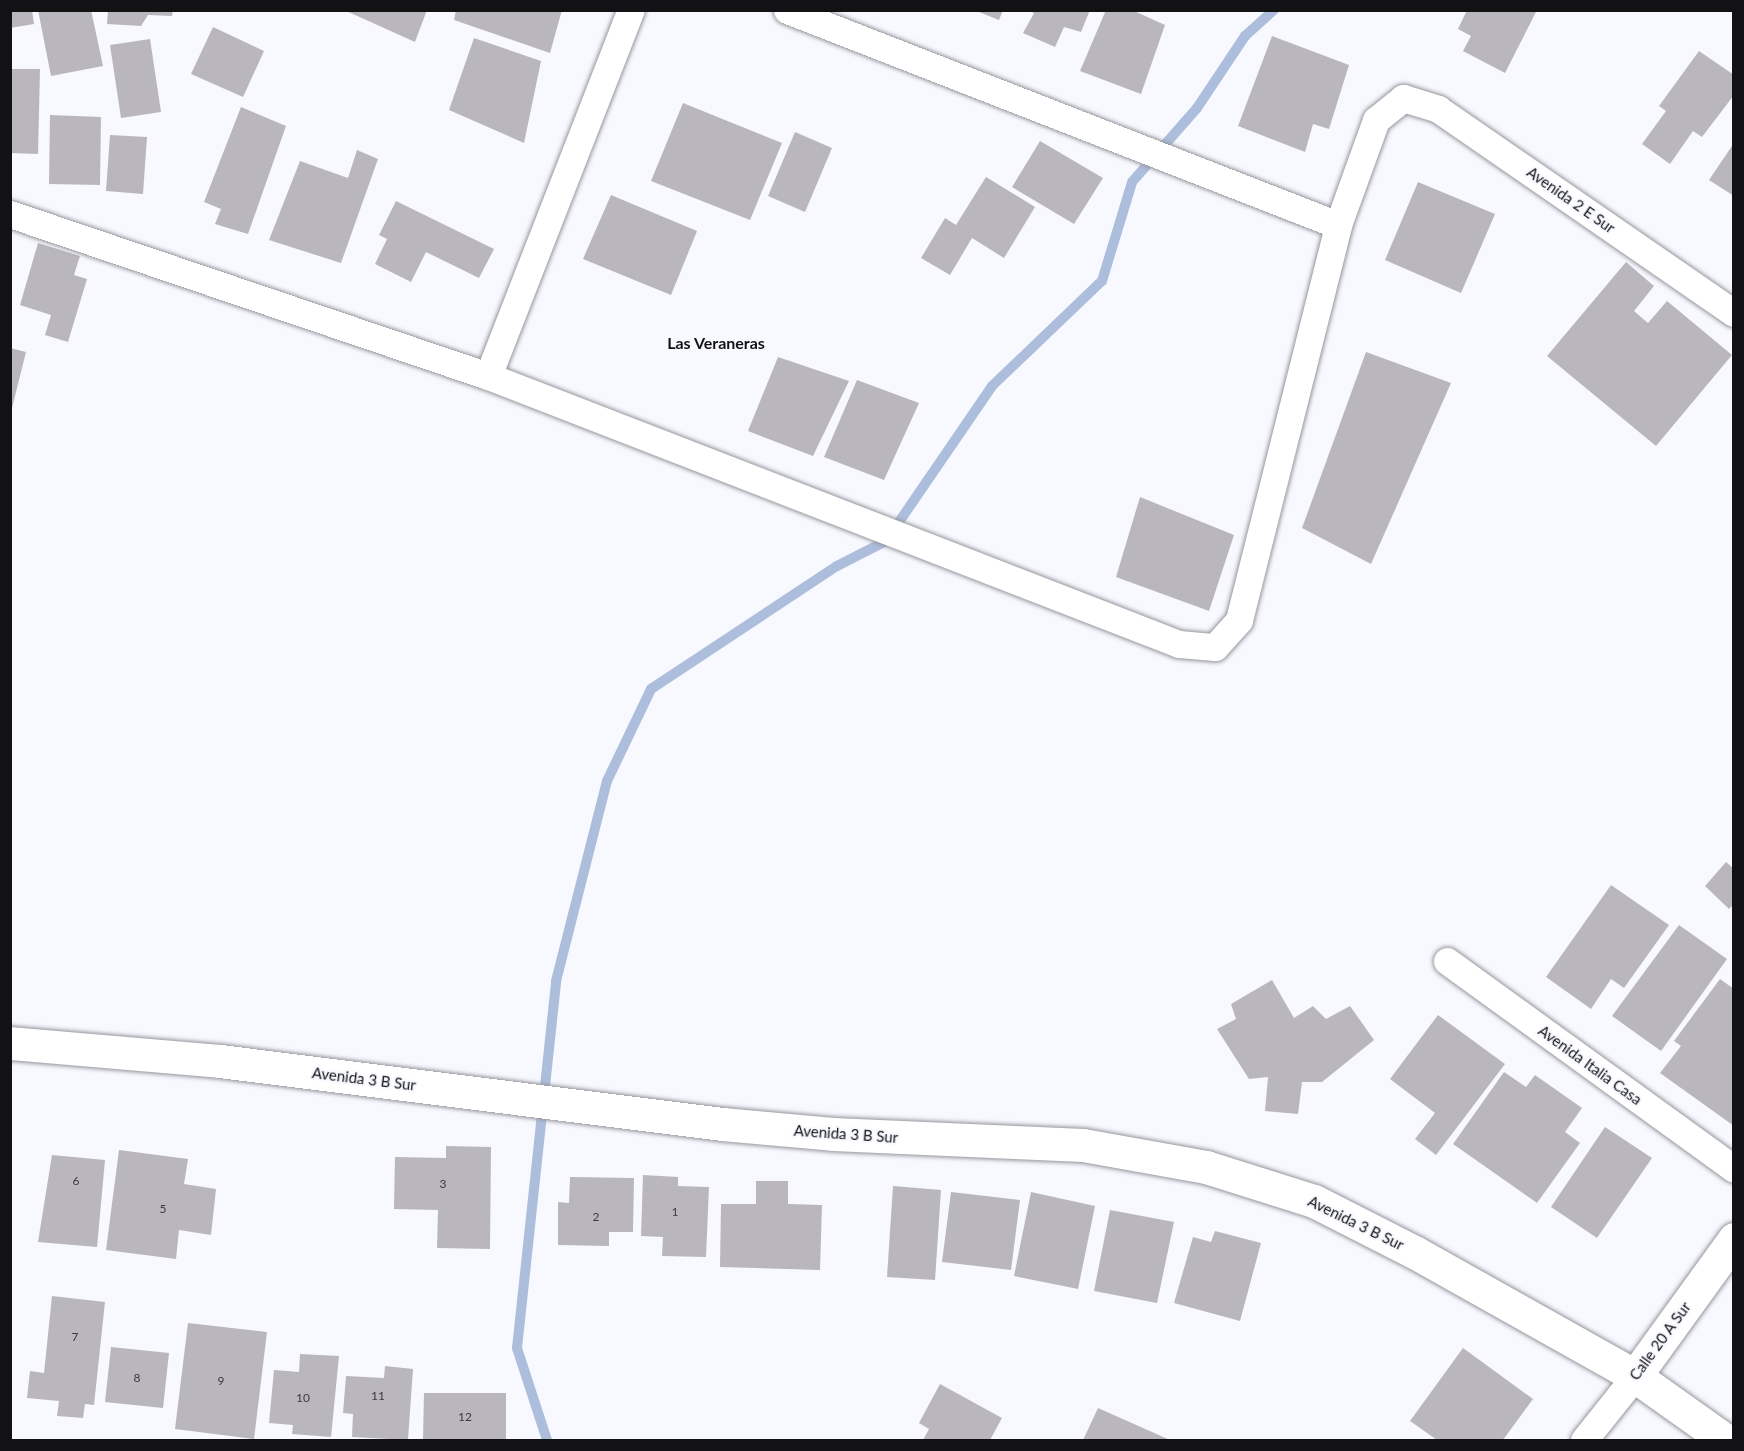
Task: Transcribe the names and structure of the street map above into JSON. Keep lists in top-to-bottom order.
{
  "streets": {
    "street": [
      "Avenida 2 E Sur",
      "Avenida Italia Casa",
      "Avenida 3 B Sur",
      "Calle 20 A Sur"
    ]
  },
  "crossings": [
    ["Avenida 3 B Sur", "Calle 20 A Sur"]
  ],
  "districts": ["Las Veraneras"],
  "house_numbers": [
    "6",
    "3",
    "5",
    "1",
    "2",
    "7",
    "8",
    "9",
    "11",
    "10",
    "12"
  ]
}
